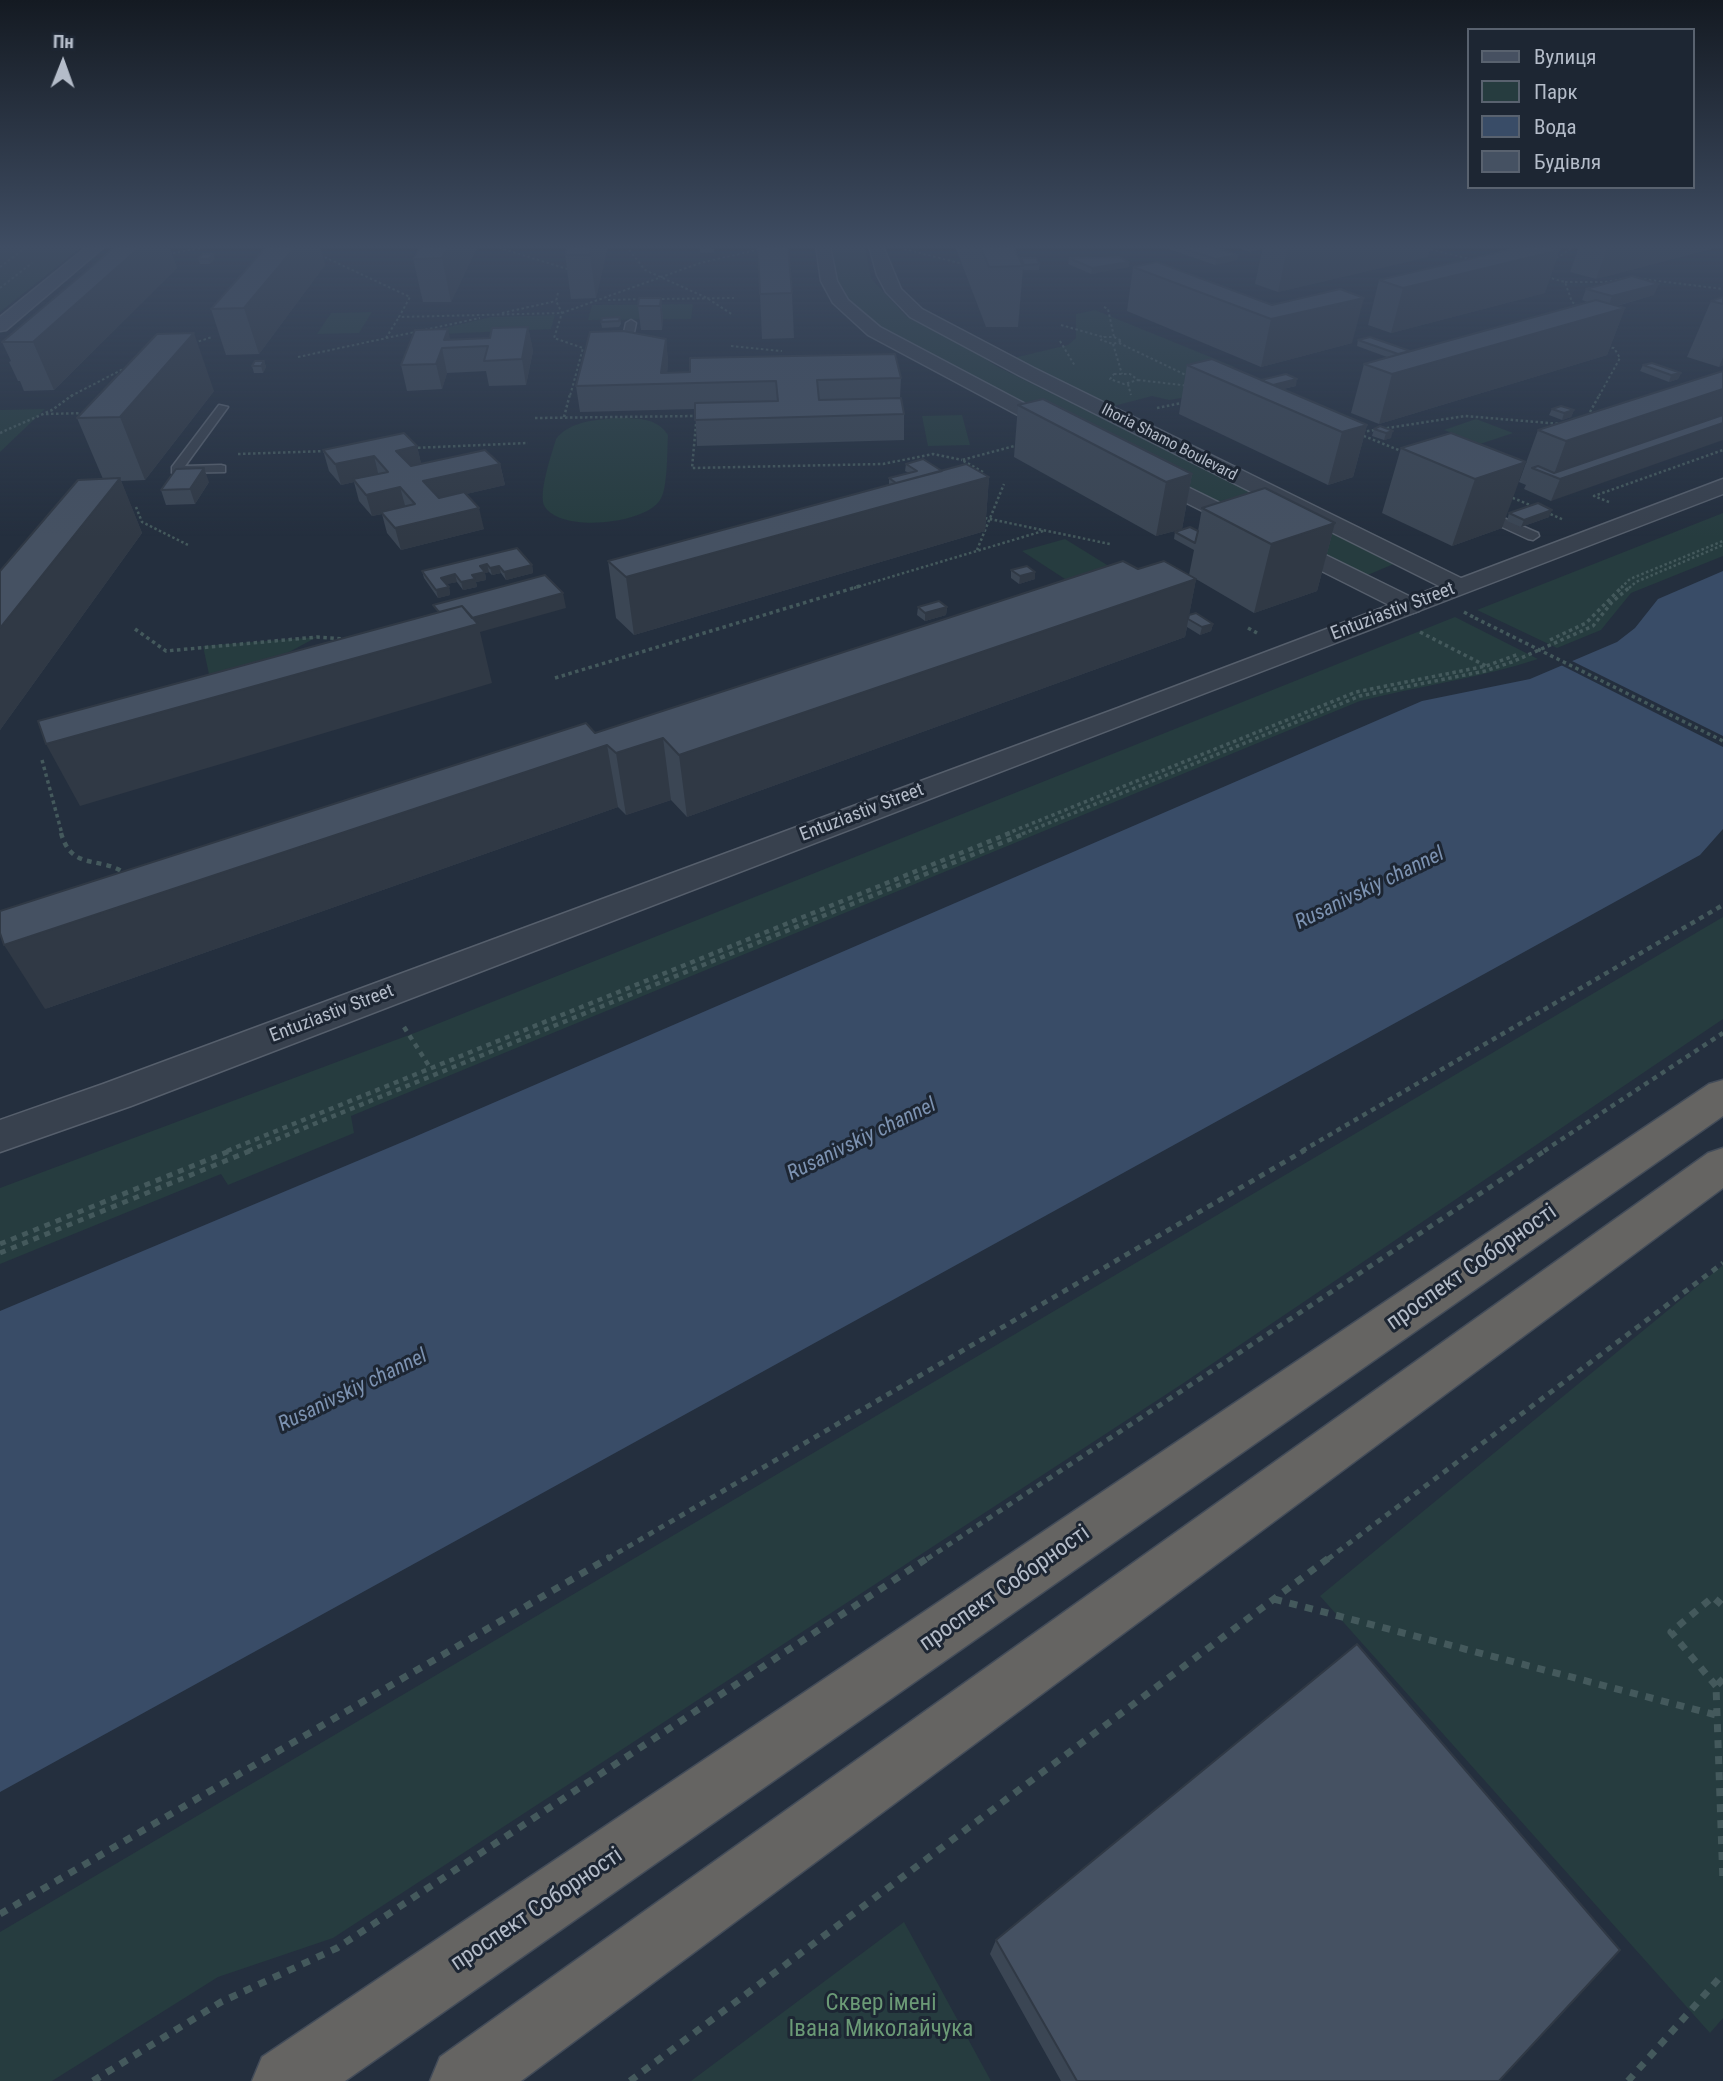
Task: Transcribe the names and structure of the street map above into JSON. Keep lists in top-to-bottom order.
{
  "streets": {
    "highway": ["проспект Соборності"],
    "street": ["Ihoria Shamo Boulevard", "Entuziastiv Street"]
  },
  "crossings": [
    ["Ihoria Shamo Boulevard", "Entuziastiv Street"]
  ],
  "water": ["Rusanivskiy channel"],
  "parks": ["Сквер імені Івана Миколайчука"],
  "legend": [
    "Вулиця",
    "Парк",
    "Вода",
    "Будівля"
  ],
  "north": "top"
}
